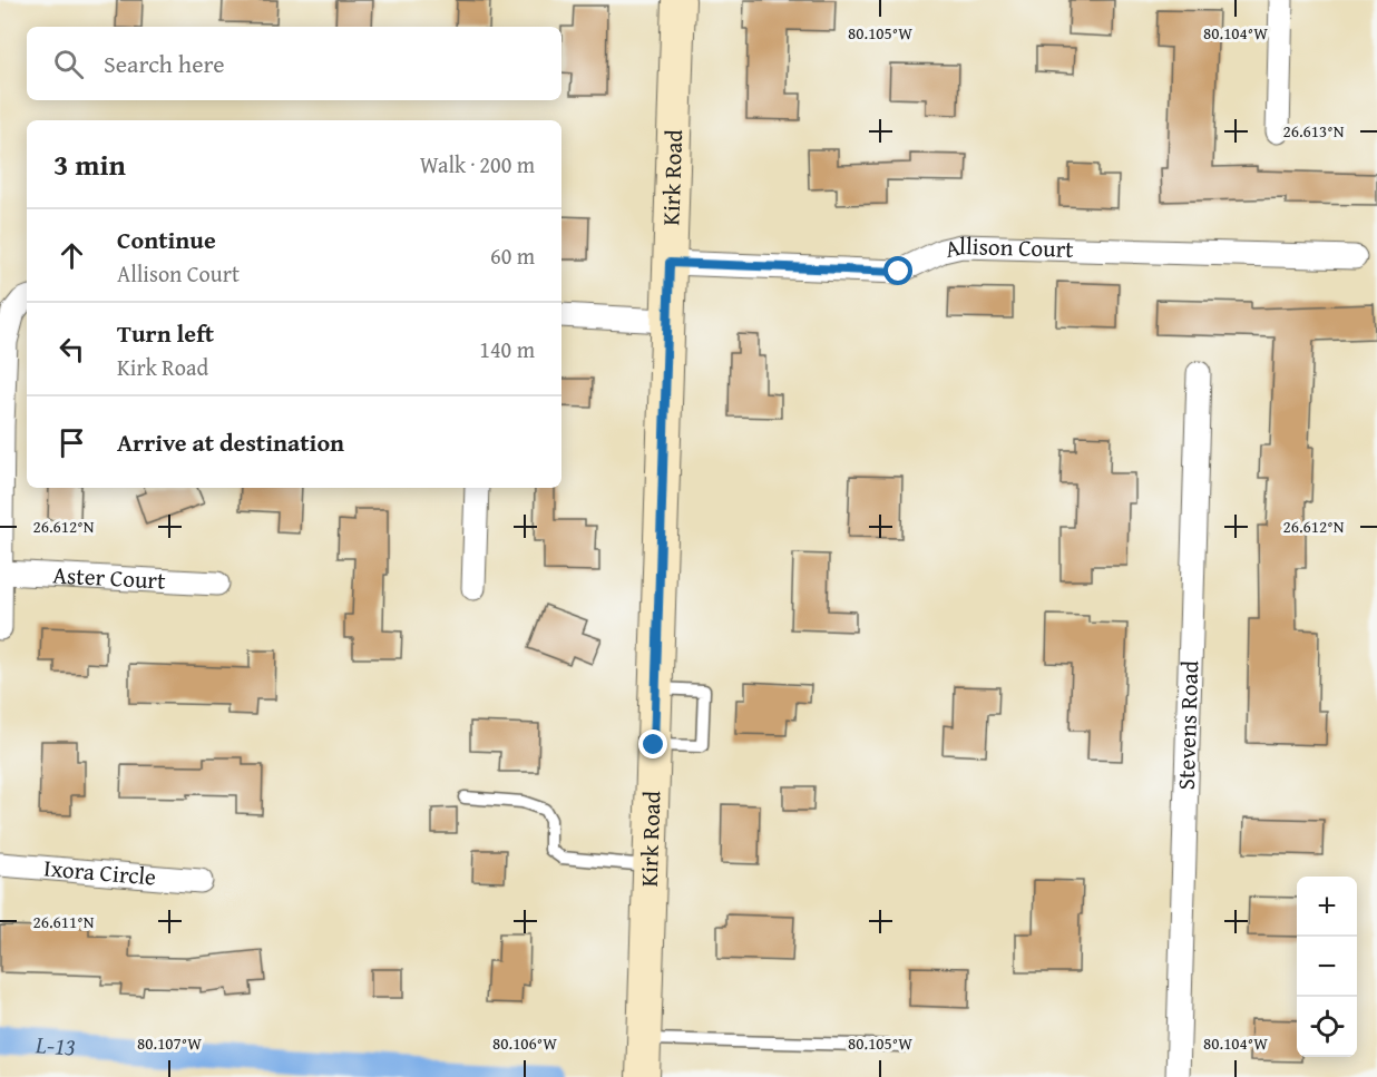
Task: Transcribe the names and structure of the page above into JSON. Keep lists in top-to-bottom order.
{
  "streets": {
    "street": [
      "Kirk Road",
      "Allison Court",
      "Aster Court",
      "Stevens Road",
      "Ixora Circle"
    ]
  },
  "crossings": [
    ["Kirk Road", "Allison Court"]
  ],
  "water": ["L-13"],
  "page": {
    "search": "Search here",
    "heading": ["3 min", "Walk · 200 m"],
    "list": [
      ["Continue", "Allison Court", "60 m"],
      ["Turn left", "Kirk Road", "140 m"],
      "Arrive at destination"
    ],
    "map_buttons": ["+", "−"]
  },
  "coordinates": [
    "80.105°W",
    "80.104°W",
    "26.613°N",
    "26.612°N",
    "26.611°N",
    "80.107°W",
    "80.106°W"
  ]
}
